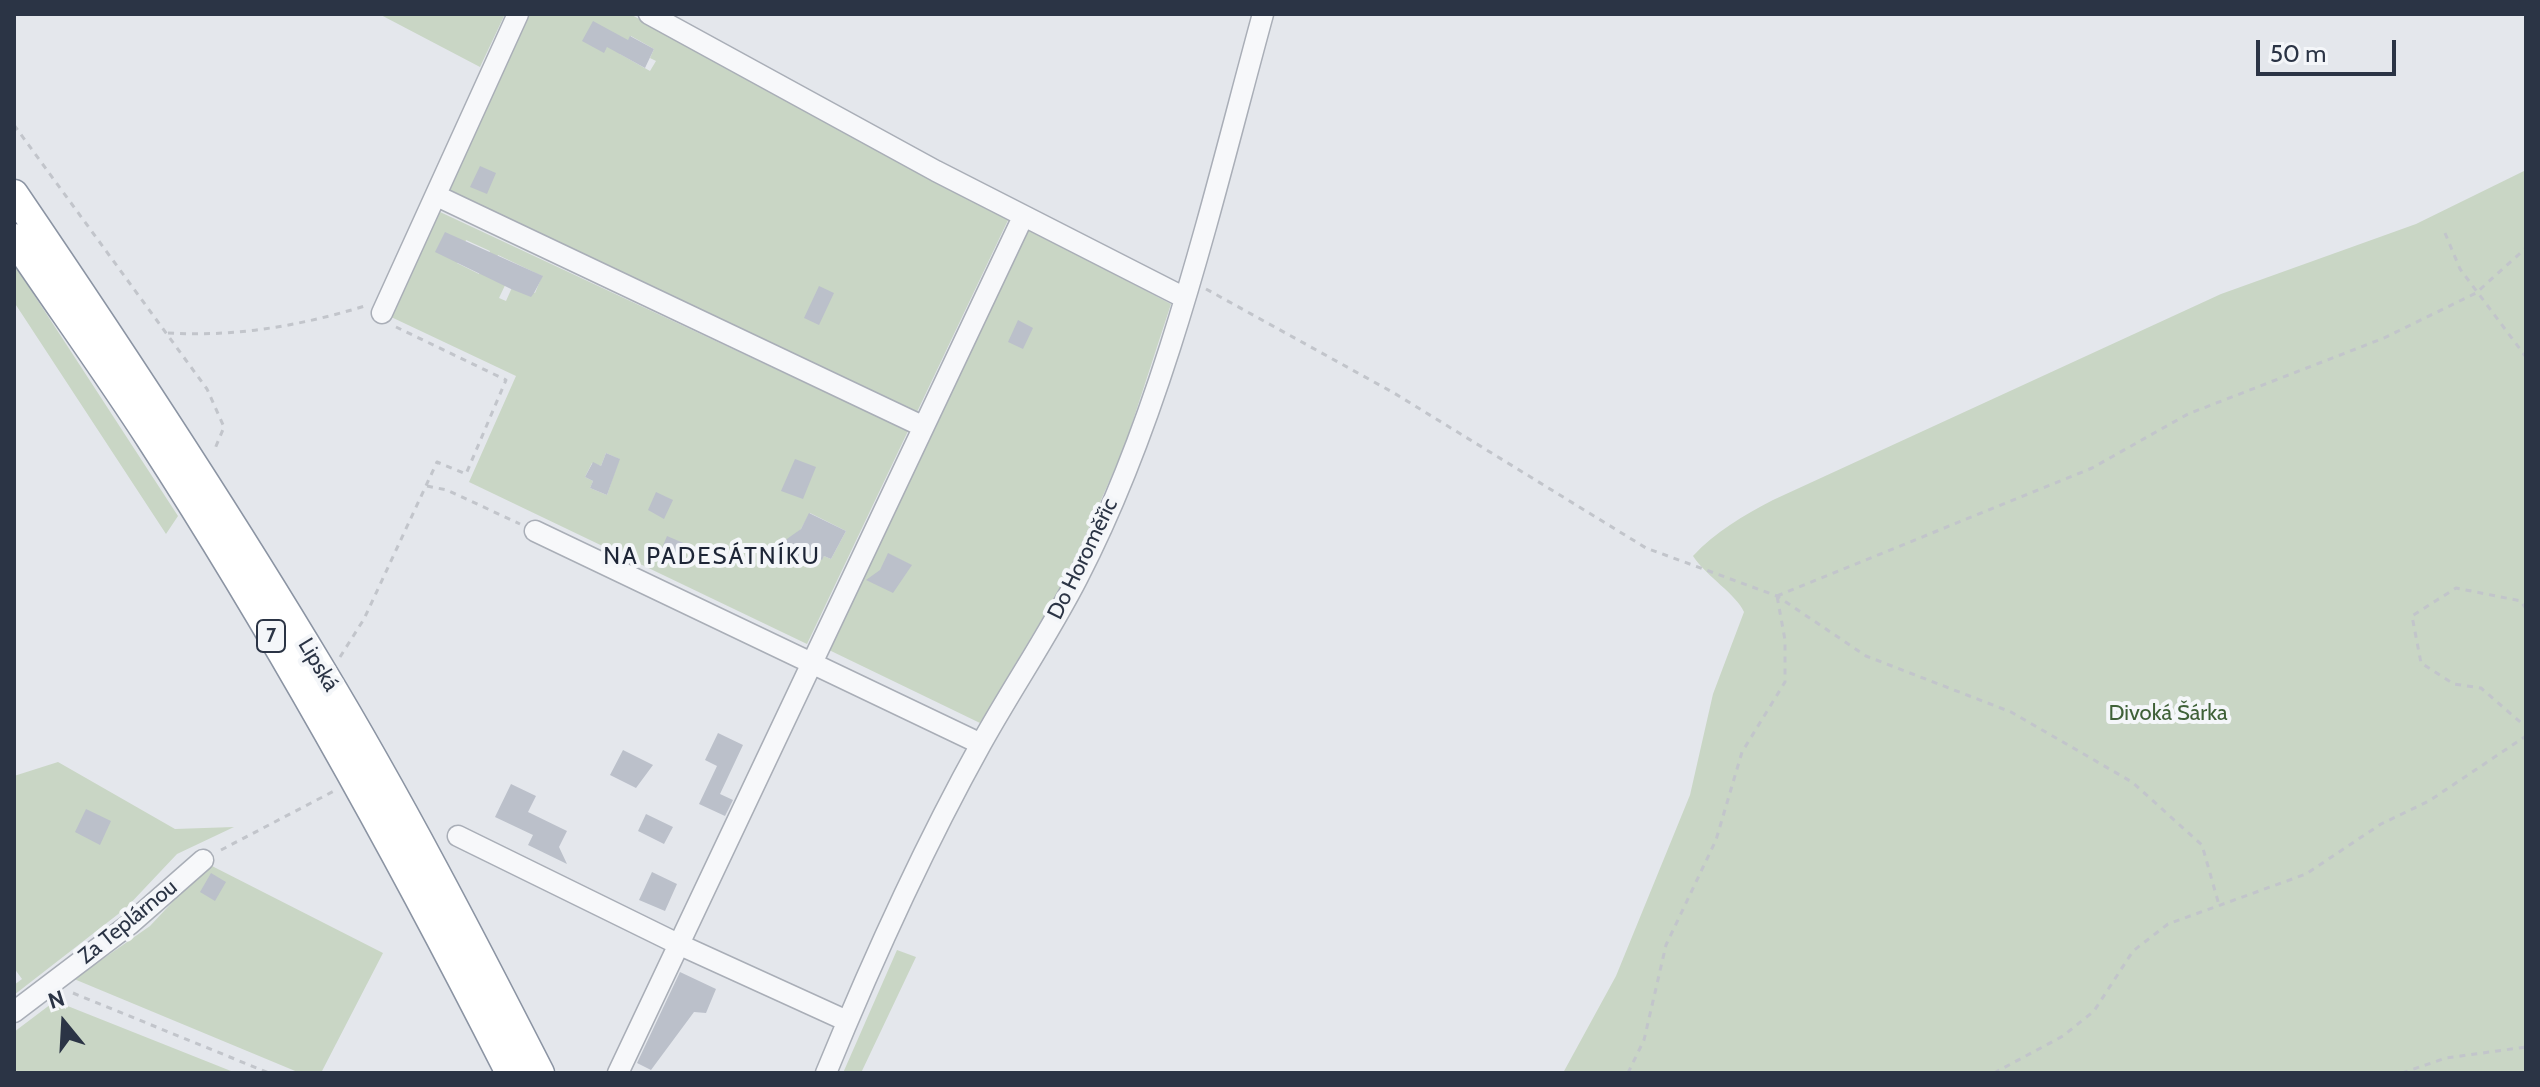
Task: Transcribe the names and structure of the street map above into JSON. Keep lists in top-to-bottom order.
{
  "streets": {
    "highway": ["7", "Lipská"],
    "street": ["Do Horoměřic", "Za Teplárnou"]
  },
  "districts": ["NA PADESÁTNÍKU"],
  "parks": ["Divoká Šárka"],
  "scale_bar": "50 m",
  "north": "top"
}
